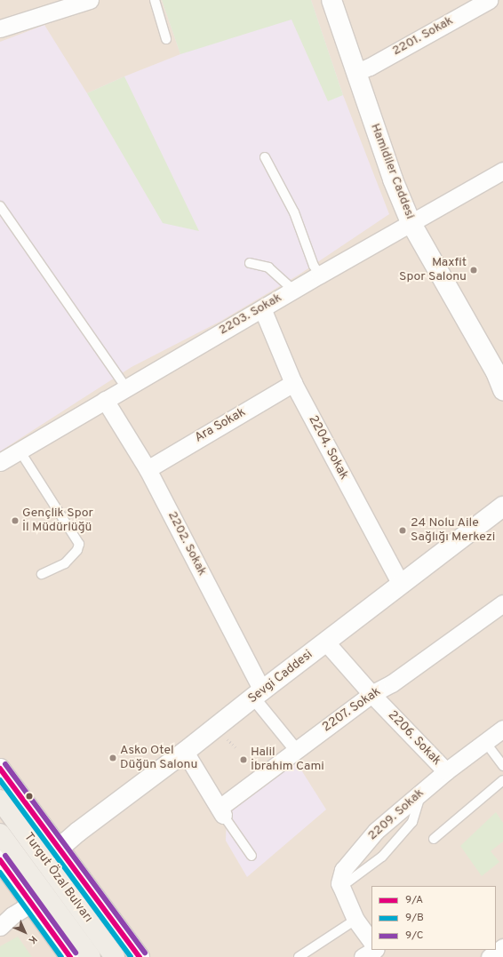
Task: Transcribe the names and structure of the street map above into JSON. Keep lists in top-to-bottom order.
{
  "streets": {
    "main road": ["Turgut Özal Bulvarı"],
    "street": [
      "2201. Sokak",
      "Hamidiler Caddesi",
      "2203. Sokak",
      "Ara Sokak",
      "2204. Sokak",
      "2202. Sokak",
      "Sevgi Caddesi",
      "2207. Sokak",
      "2206. Sokak",
      "2209. Sokak"
    ]
  },
  "crossings": [
    ["2201. Sokak", "Hamidiler Caddesi"],
    ["Hamidiler Caddesi", "2203. Sokak"],
    ["2203. Sokak", "2204. Sokak"],
    ["2203. Sokak", "2202. Sokak"],
    ["Ara Sokak", "2204. Sokak"],
    ["Ara Sokak", "2202. Sokak"],
    ["2204. Sokak", "Sevgi Caddesi"],
    ["2202. Sokak", "Sevgi Caddesi"],
    ["Sevgi Caddesi", "2206. Sokak"],
    ["2207. Sokak", "2206. Sokak"],
    ["2206. Sokak", "2209. Sokak"]
  ],
  "places": [
    "Maxfit Spor Salonu",
    "Gençlik Spor İl Müdürlüğü",
    "24 Nolu Aile Sağlığı Merkezi",
    "Asko Otel Düğün Salonu",
    "Halil İbrahim Cami"
  ],
  "lines": ["transit line 9/C", "transit line 9/A", "transit line 9/B"],
  "legend": ["9/A", "9/B", "9/C"],
  "north": "bottom right"
}
